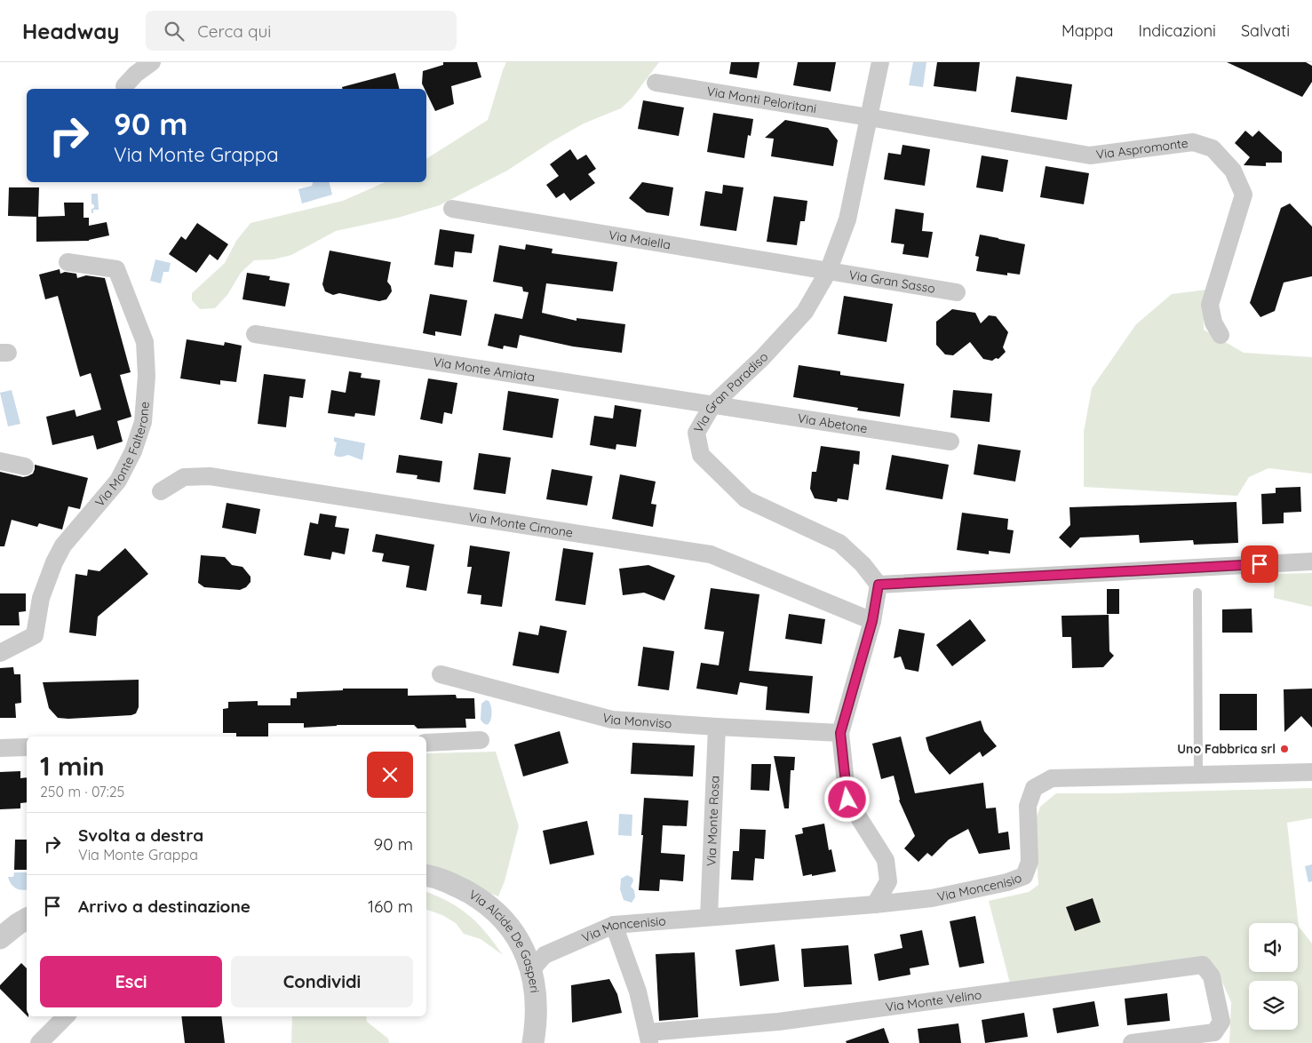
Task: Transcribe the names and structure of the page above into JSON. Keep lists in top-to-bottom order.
{
  "streets": {
    "street": [
      "Via Monti Peloritani",
      "Via Aspromonte",
      "Via Maiella",
      "Via Gran Sasso",
      "Via Monte Amiata",
      "Via Gran Paradiso",
      "Via Abetone",
      "Via Monte Falterone",
      "Via Monte Cimone",
      "Via Monviso",
      "Via Monte Rosa",
      "Via Moncenisio",
      "Via Alcide De Gasperi",
      "Via Monte Velino"
    ]
  },
  "crossings": [
    ["Via Monti Peloritani", "Via Aspromonte"],
    ["Via Monti Peloritani", "Via Gran Paradiso"],
    ["Via Aspromonte", "Via Gran Paradiso"],
    ["Via Maiella", "Via Gran Sasso"],
    ["Via Maiella", "Via Gran Paradiso"],
    ["Via Gran Sasso", "Via Gran Paradiso"],
    ["Via Monte Amiata", "Via Gran Paradiso"],
    ["Via Monte Amiata", "Via Abetone"],
    ["Via Gran Paradiso", "Via Abetone"],
    ["Via Monviso", "Via Monte Rosa"],
    ["Via Monte Rosa", "Via Moncenisio"],
    ["Via Moncenisio", "Via Alcide De Gasperi"]
  ],
  "places": ["Uno Fabbrica srl"],
  "page": {
    "header": "Headway",
    "search": "Cerca qui",
    "nav": ["Mappa", "Indicazioni", "Salvati"],
    "turn": ["90 m", "Via Monte Grappa"],
    "heading": ["1 min", "250 m · 07:25"],
    "list": [
      {
        "name": "Svolta a destra",
        "note": "Via Monte Grappa",
        "value": "90 m"
      },
      {
        "name": "Arrivo a destinazione",
        "value": "160 m"
      }
    ],
    "buttons": ["Esci", "Condividi"]
  }
}
